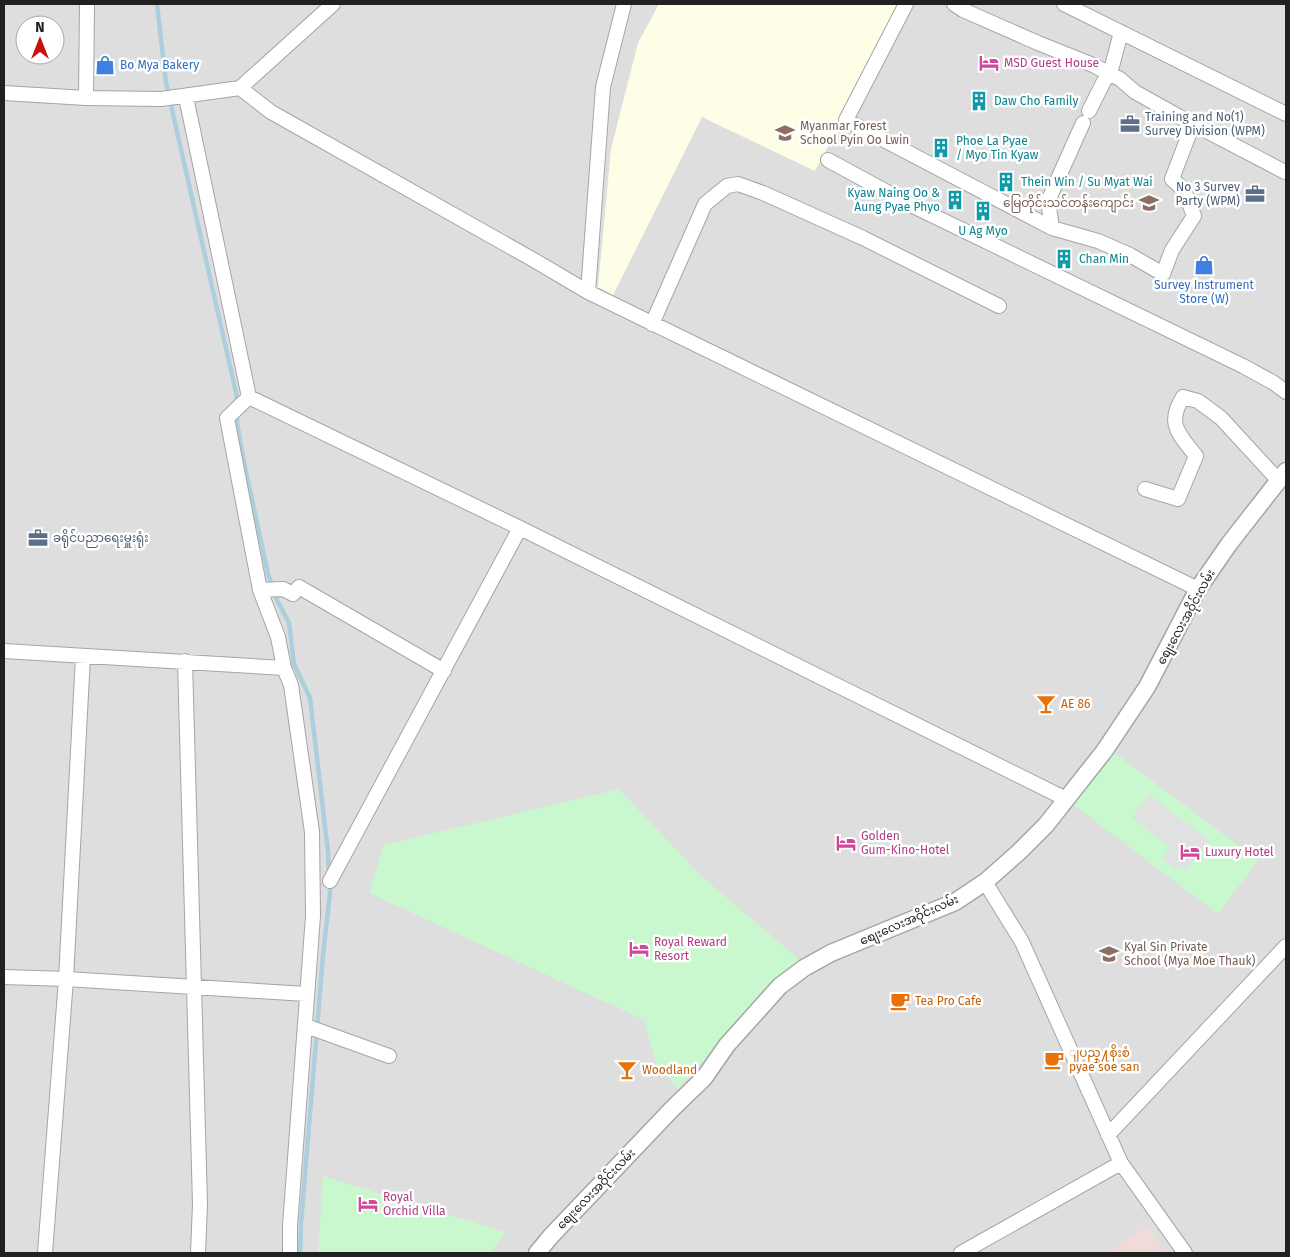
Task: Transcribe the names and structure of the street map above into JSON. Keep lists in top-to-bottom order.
{
  "streets": {
    "street": ["စျေးလေးအဝိုင်းလမ်း"]
  },
  "places": {
    "hotel": [
      "MSD Guest House",
      "Golden Gum-Kino-Hotel",
      "Luxury Hotel",
      "Royal Reward Resort",
      "Royal Orchid Villa"
    ],
    "shop": ["Bo Mya Bakery", "Survey Instrument Store (W)"],
    "building": [
      "Daw Cho Family",
      "Phoe La Pyae / Myo Tin Kyaw",
      "Thein Win / Su Myat Wai",
      "Kyaw Naing Oo & Aung Pyae Phyo",
      "U Ag Myo",
      "Chan Min"
    ],
    "office": ["Training and No(1) Survey Division (WPM)", "No 3 Survey Party (WPM)", "ခရိုင်ပညာရေးမှူးရုံး"],
    "school or university": ["Myanmar Forest School Pyin Oo Lwin", "မြေတိုင်းသင်တန်းကျောင်း", "Kyal Sin Private School (Mya Moe Thauk)"],
    "bar": ["AE 86", "Woodland"],
    "cafe": ["Tea Pro Cafe", "ျပည္႔စိုးစံ pyae soe san"]
  },
  "north": "top"
}
